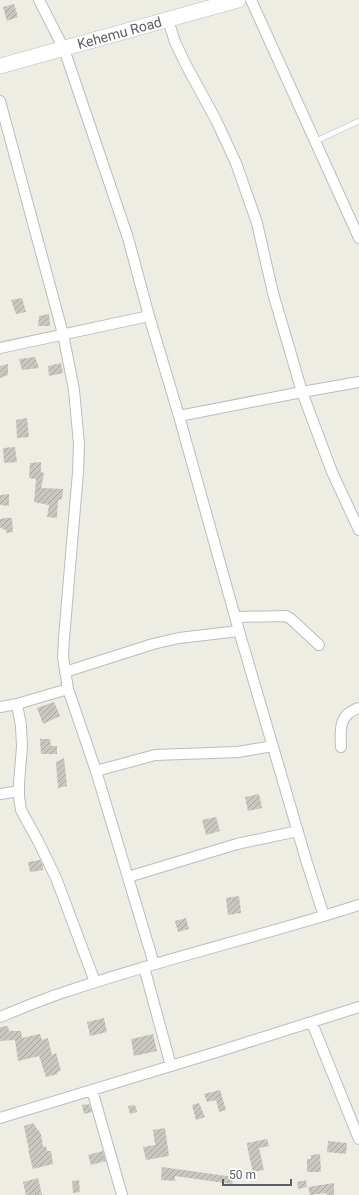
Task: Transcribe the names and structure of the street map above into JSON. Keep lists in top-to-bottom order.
{
  "streets": {
    "street": ["Kehemu Road"]
  },
  "scale_bar": "50 m"
}
